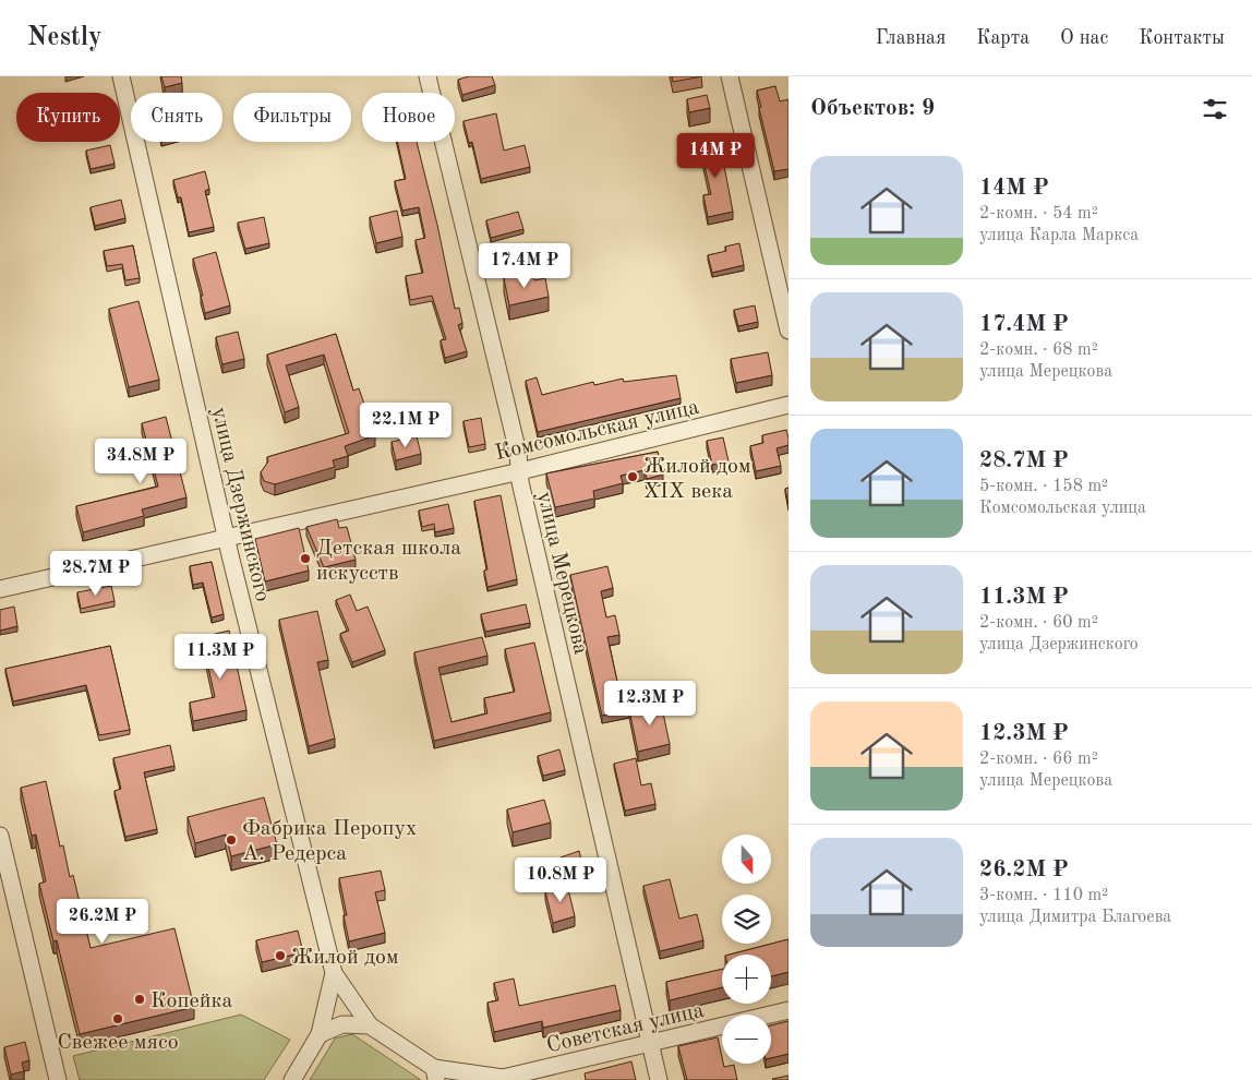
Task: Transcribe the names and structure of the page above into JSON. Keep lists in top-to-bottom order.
{
  "streets": {
    "street": [
      "Комсомольская улица",
      "улица Дзержинского",
      "улица Мерецкова",
      "Советская улица"
    ]
  },
  "crossings": [
    ["Комсомольская улица", "улица Дзержинского"],
    ["Комсомольская улица", "улица Мерецкова"],
    ["улица Мерецкова", "Советская улица"]
  ],
  "places": [
    "Жилой дом XIX века",
    "Детская школа искусств",
    "Фабрика Перопух А. Редерса",
    "Жилой дом",
    "Копейка",
    "Свежее мясо"
  ],
  "north": "bottom",
  "page": {
    "header": "Nestly",
    "nav": [
      "Главная",
      "Карта",
      "О нас",
      "Контакты"
    ],
    "heading": "Объектов: 9",
    "chip": [
      "Купить",
      "Снять",
      "Фильтры",
      "Новое"
    ],
    "price": [
      "14M ₽",
      "17.4M ₽",
      "22.1M ₽",
      "34.8M ₽",
      "28.7M ₽",
      "11.3M ₽",
      "12.3M ₽",
      "10.8M ₽",
      "26.2M ₽"
    ],
    "list": [
      {
        "name": "14M ₽",
        "note": "2-комн. · 54 m² · улица Карла Маркса"
      },
      {
        "name": "17.4M ₽",
        "note": "2-комн. · 68 m² · улица Мерецкова"
      },
      {
        "name": "28.7M ₽",
        "note": "5-комн. · 158 m² · Комсомольская улица"
      },
      {
        "name": "11.3M ₽",
        "note": "2-комн. · 60 m² · улица Дзержинского"
      },
      {
        "name": "12.3M ₽",
        "note": "2-комн. · 66 m² · улица Мерецкова"
      },
      {
        "name": "26.2M ₽",
        "note": "3-комн. · 110 m² · улица Димитра Благоева"
      }
    ],
    "map_buttons": ["+", "−"]
  }
}
